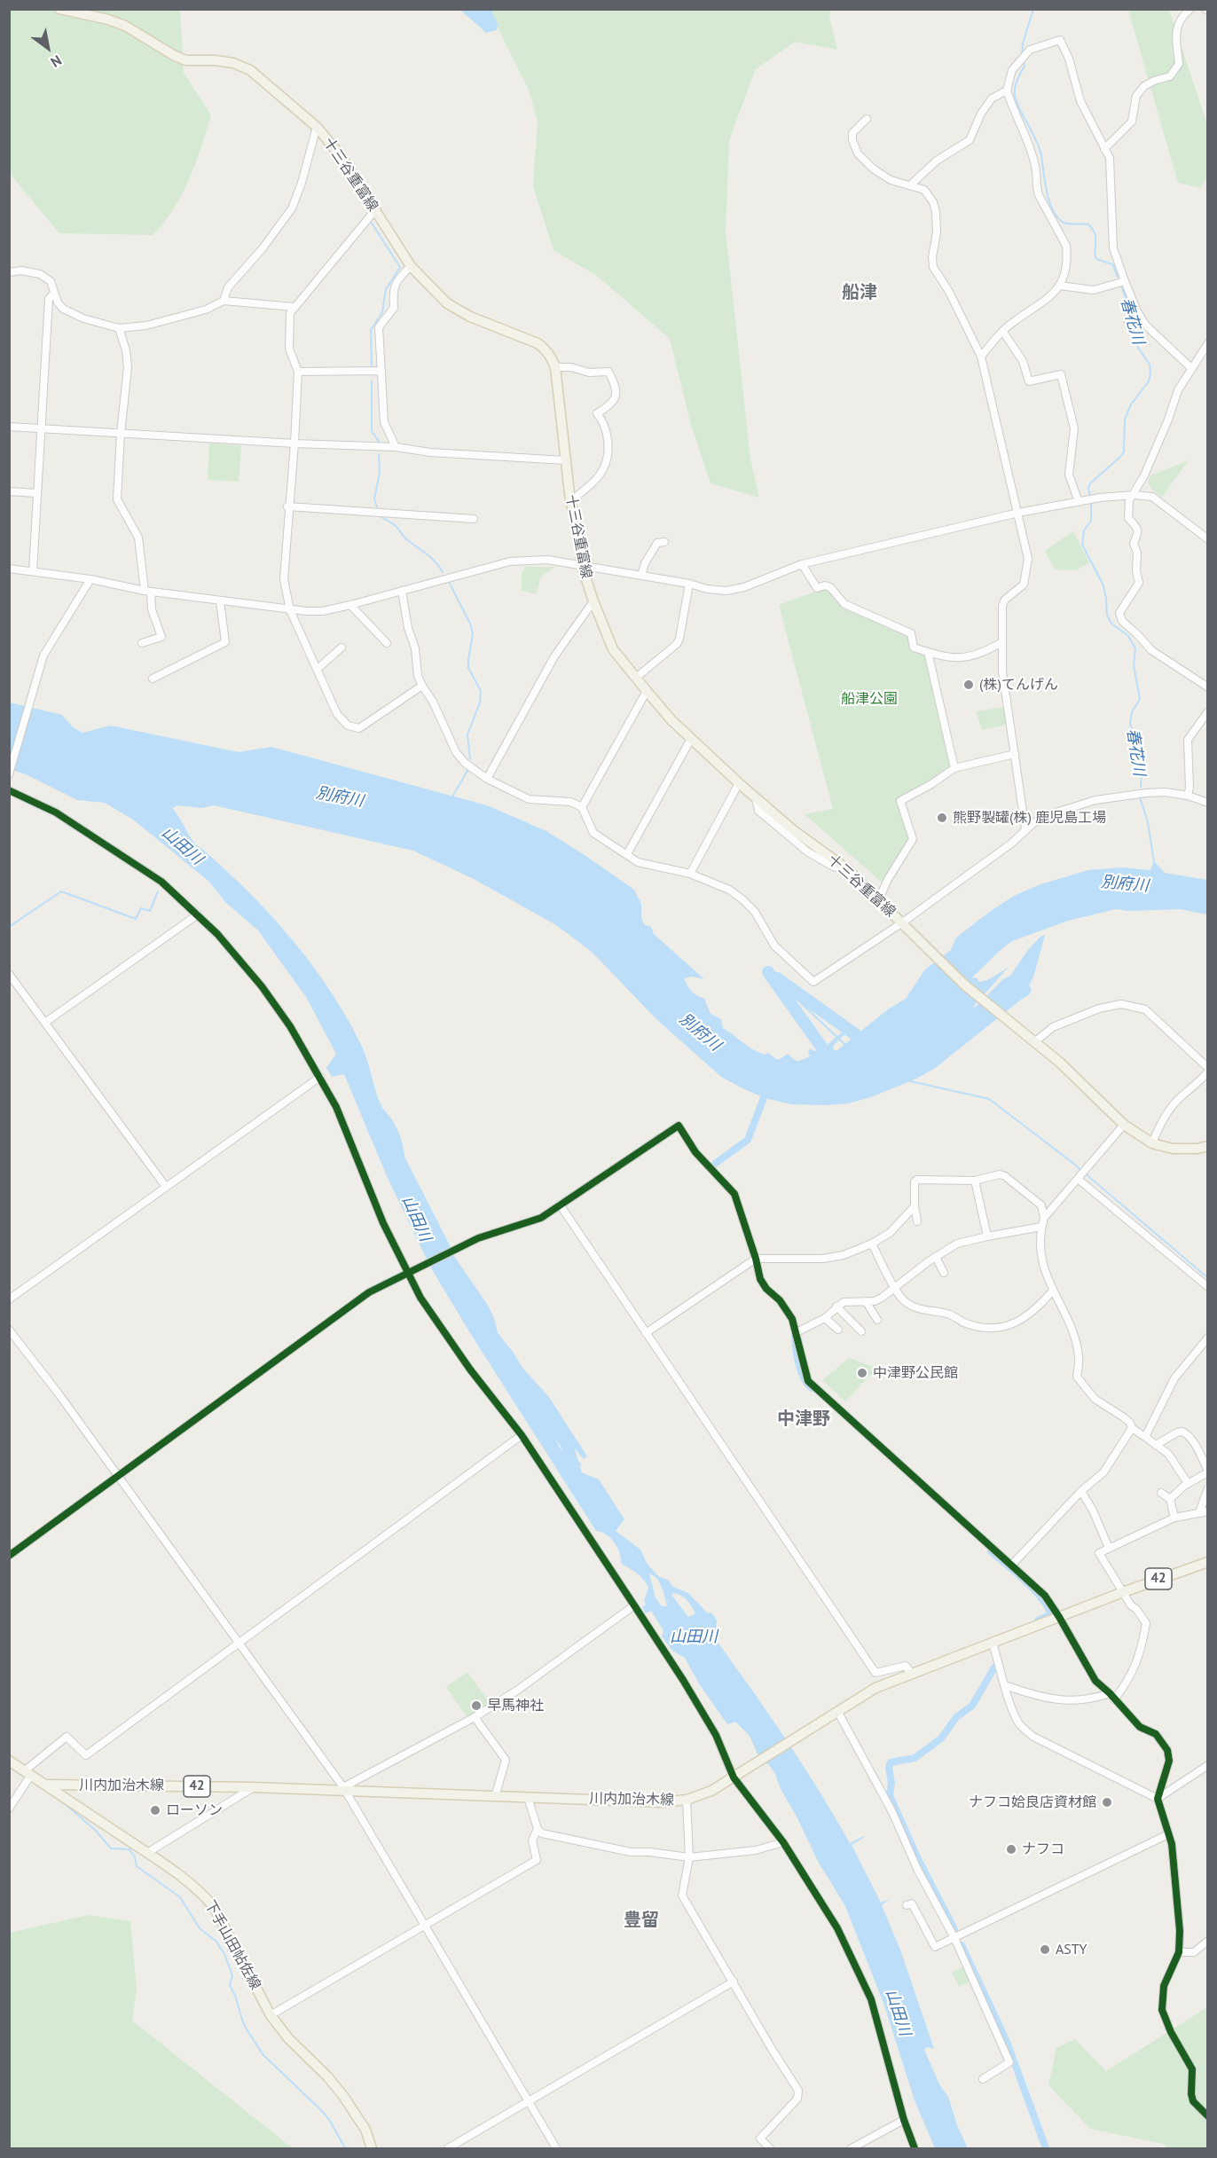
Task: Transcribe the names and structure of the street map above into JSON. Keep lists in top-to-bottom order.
{
  "streets": {
    "main road": [
      "十三谷重富線",
      "42",
      "川内加治木線",
      "下手山田帖佐線"
    ]
  },
  "crossings": [
    ["川内加治木線", "下手山田帖佐線"]
  ],
  "districts": ["船津", "中津野", "豊留"],
  "water": ["春花川", "別府川", "山田川"],
  "parks": ["船津公園"],
  "places": [
    "(株)てんげん",
    "熊野製罐(株) 鹿児島工場",
    "中津野公民館",
    "早馬神社",
    "ナフコ姶良店資材館",
    "ローソン",
    "ナフコ",
    "ASTY"
  ],
  "north": "bottom right"
}
